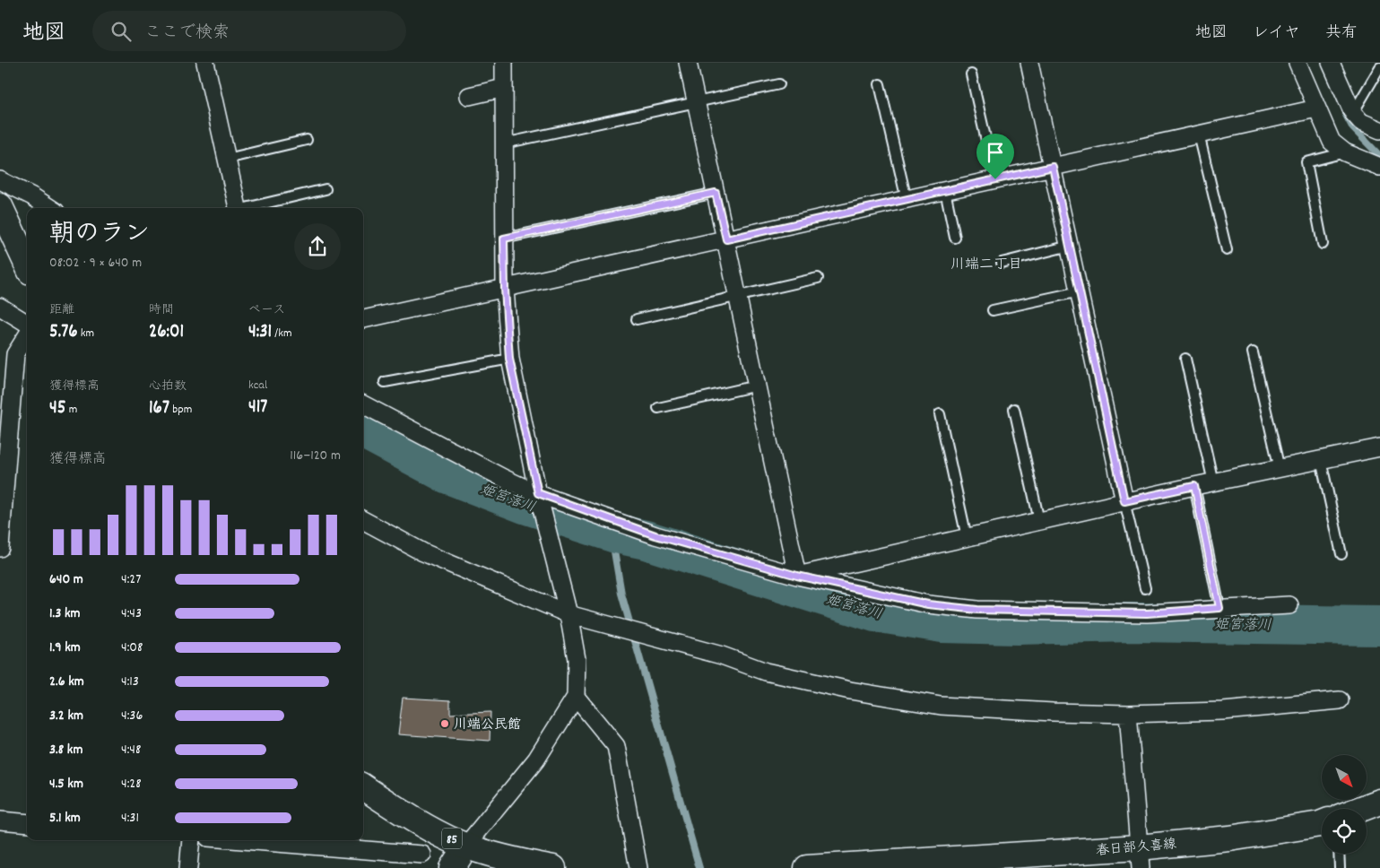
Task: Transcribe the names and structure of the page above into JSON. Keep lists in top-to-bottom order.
{
  "streets": {
    "main road": ["85", "春日部久喜線"]
  },
  "districts": ["川端二丁目"],
  "water": ["姫宮落川"],
  "places": ["川端公民館"],
  "north": "bottom right",
  "page": {
    "header": "地図",
    "search": "ここで検索",
    "nav": ["地図", "レイヤ", "共有"],
    "heading": ["朝のラン", "08:02 · 9 × 640 m"],
    "stats": [
      ["距離", "5.76 km"],
      ["時間", "26:01"],
      ["ペース", "4:31 /km"],
      ["獲得標高", "45 m"],
      ["心拍数", "167 bpm"],
      ["kcal", "417"]
    ],
    "chart": ["獲得標高", "116–120 m"],
    "list": [
      {
        "name": "640 m",
        "note": "4:27"
      },
      {
        "name": "1.3 km",
        "note": "4:43"
      },
      {
        "name": "1.9 km",
        "note": "4:08"
      },
      {
        "name": "2.6 km",
        "note": "4:13"
      },
      {
        "name": "3.2 km",
        "note": "4:36"
      },
      {
        "name": "3.8 km",
        "note": "4:48"
      },
      {
        "name": "4.5 km",
        "note": "4:28"
      },
      {
        "name": "5.1 km",
        "note": "4:31"
      }
    ]
  }
}
